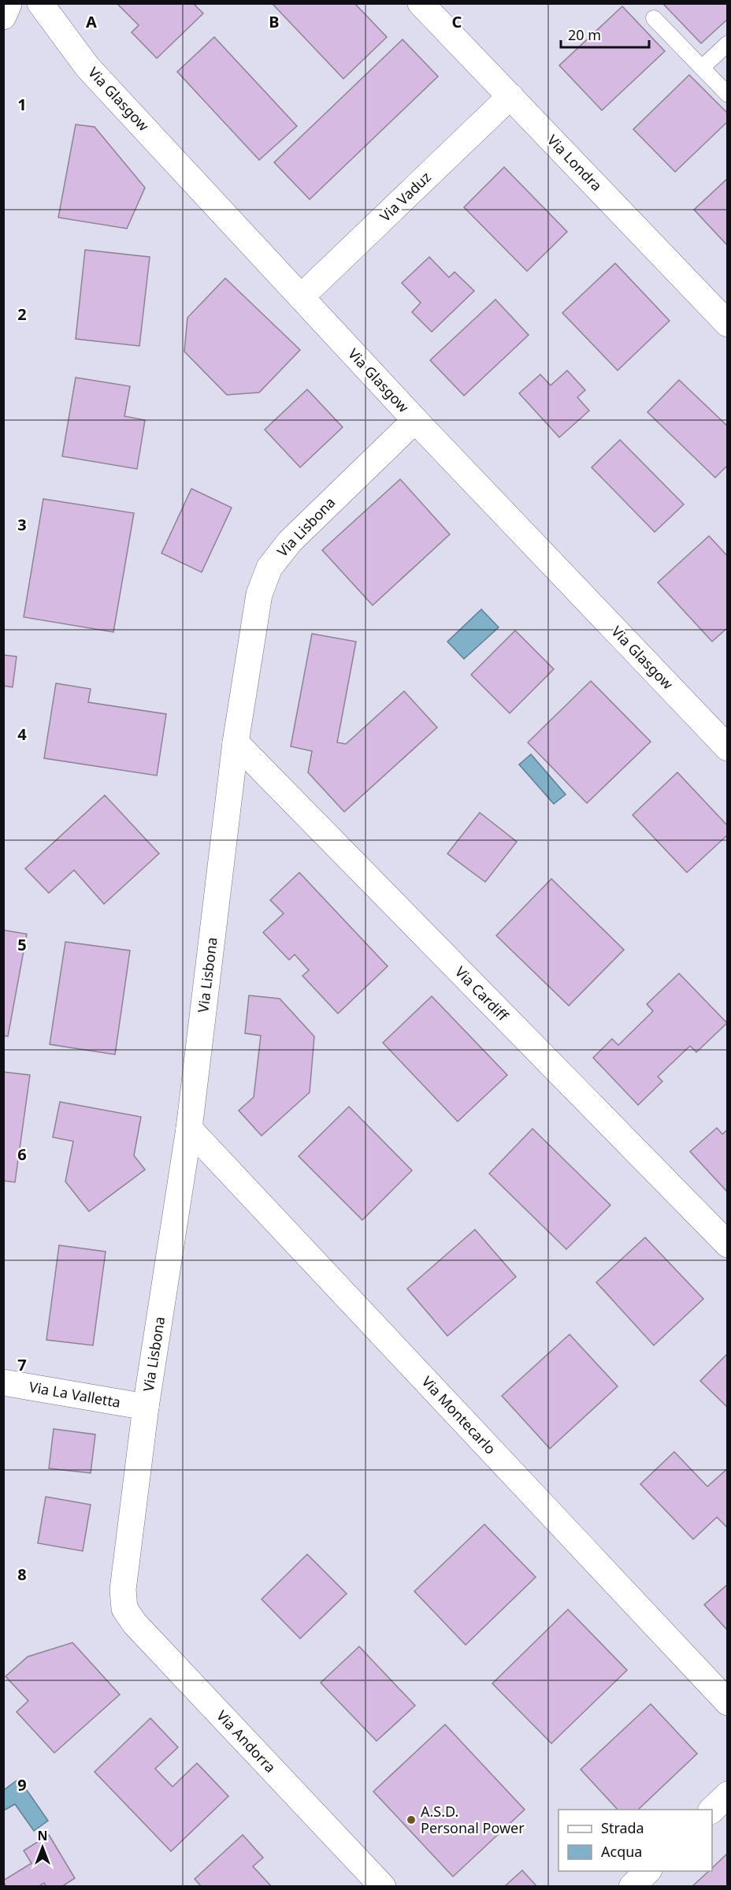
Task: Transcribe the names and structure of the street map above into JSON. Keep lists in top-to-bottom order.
{
  "streets": {
    "street": [
      "Via Glasgow",
      "Via Londra",
      "Via Vaduz",
      "Via Lisbona",
      "Via Cardiff",
      "Via La Valletta",
      "Via Montecarlo",
      "Via Andorra"
    ]
  },
  "crossings": [
    ["Via Glasgow", "Via Vaduz"],
    ["Via Glasgow", "Via Lisbona"],
    ["Via Londra", "Via Vaduz"],
    ["Via Lisbona", "Via Cardiff"],
    ["Via Lisbona", "Via La Valletta"],
    ["Via Lisbona", "Via Montecarlo"],
    ["Via Lisbona", "Via Andorra"]
  ],
  "places": ["A.S.D. Personal Power"],
  "legend": ["Strada", "Acqua"],
  "scale_bar": "20 m",
  "north": "top",
  "grid": {
    "columns": ["A", "B", "C"],
    "rows": [
      "1",
      "2",
      "3",
      "4",
      "5",
      "6",
      "7",
      "8",
      "9"
    ]
  }
}
